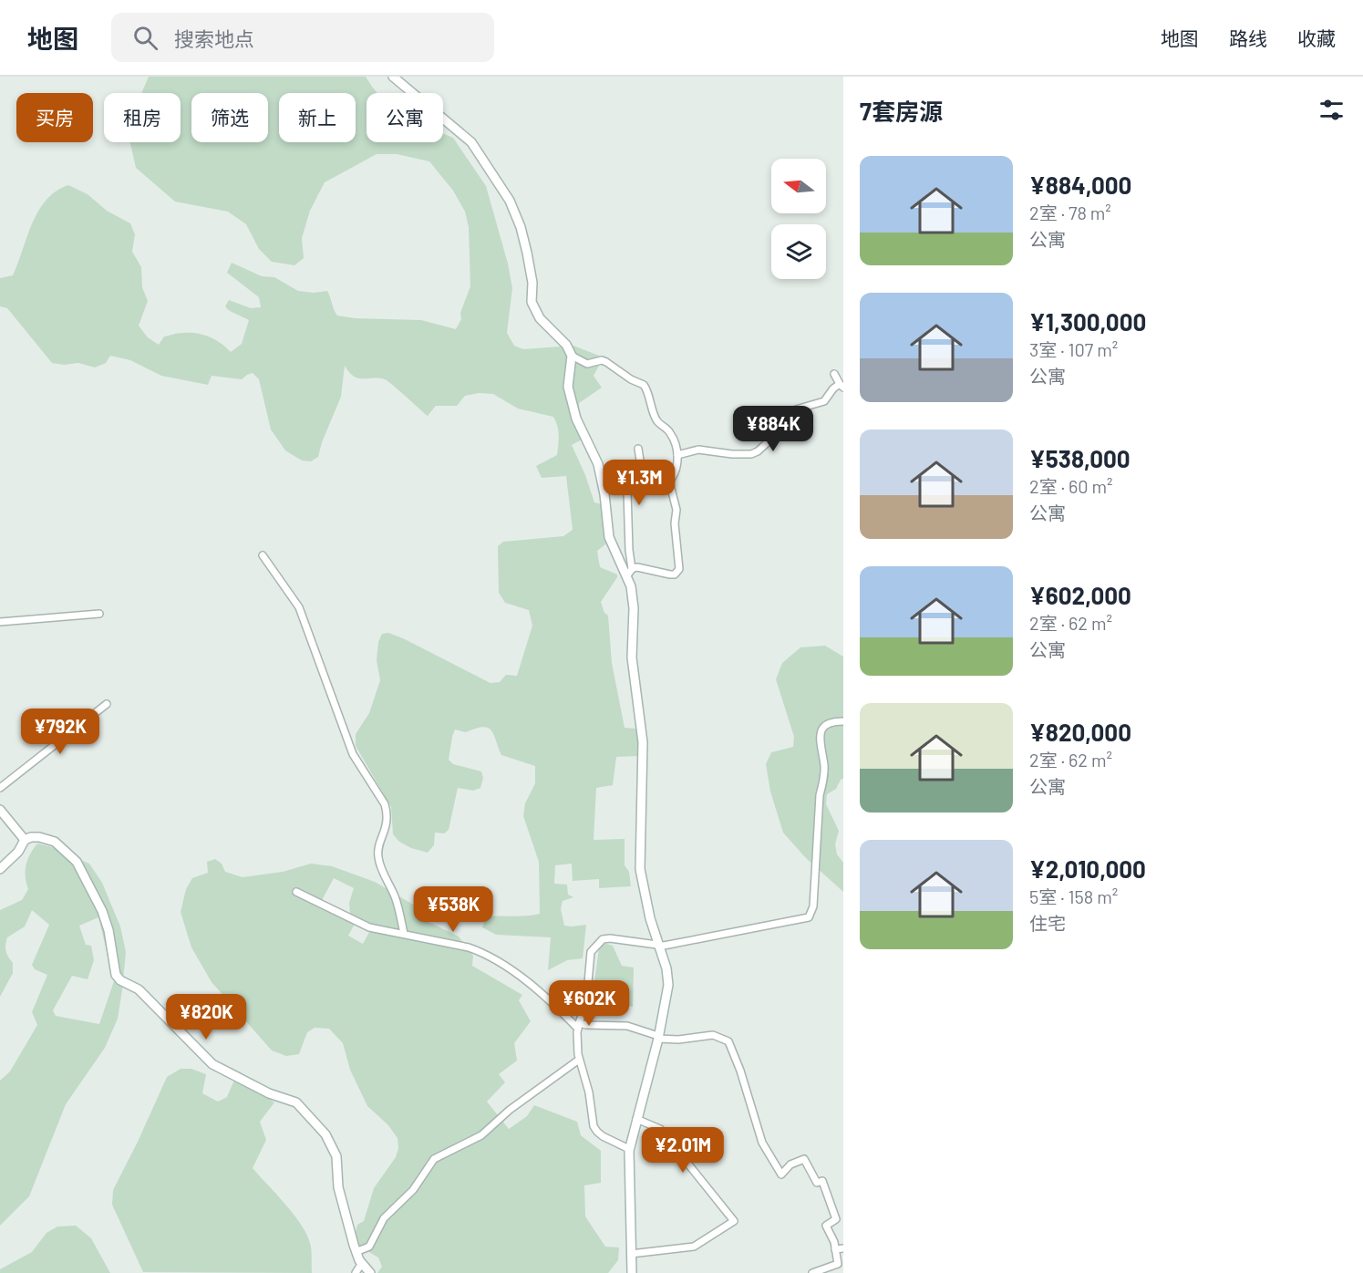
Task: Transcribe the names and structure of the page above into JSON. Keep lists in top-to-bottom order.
{
  "north": "left",
  "page": {
    "header": "地图",
    "search": "搜索地点",
    "nav": ["地图", "路线", "收藏"],
    "heading": "7套房源",
    "chip": [
      "买房",
      "租房",
      "筛选",
      "新上",
      "公寓"
    ],
    "list": [
      {
        "name": "¥884,000",
        "note": "2室 · 78 m² · 公寓"
      },
      {
        "name": "¥1,300,000",
        "note": "3室 · 107 m² · 公寓"
      },
      {
        "name": "¥538,000",
        "note": "2室 · 60 m² · 公寓"
      },
      {
        "name": "¥602,000",
        "note": "2室 · 62 m² · 公寓"
      },
      {
        "name": "¥820,000",
        "note": "2室 · 62 m² · 公寓"
      },
      {
        "name": "¥2,010,000",
        "note": "5室 · 158 m² · 住宅"
      }
    ],
    "price": [
      "¥884K",
      "¥1.3M",
      "¥792K",
      "¥538K",
      "¥602K",
      "¥820K",
      "¥2.01M"
    ]
  }
}
